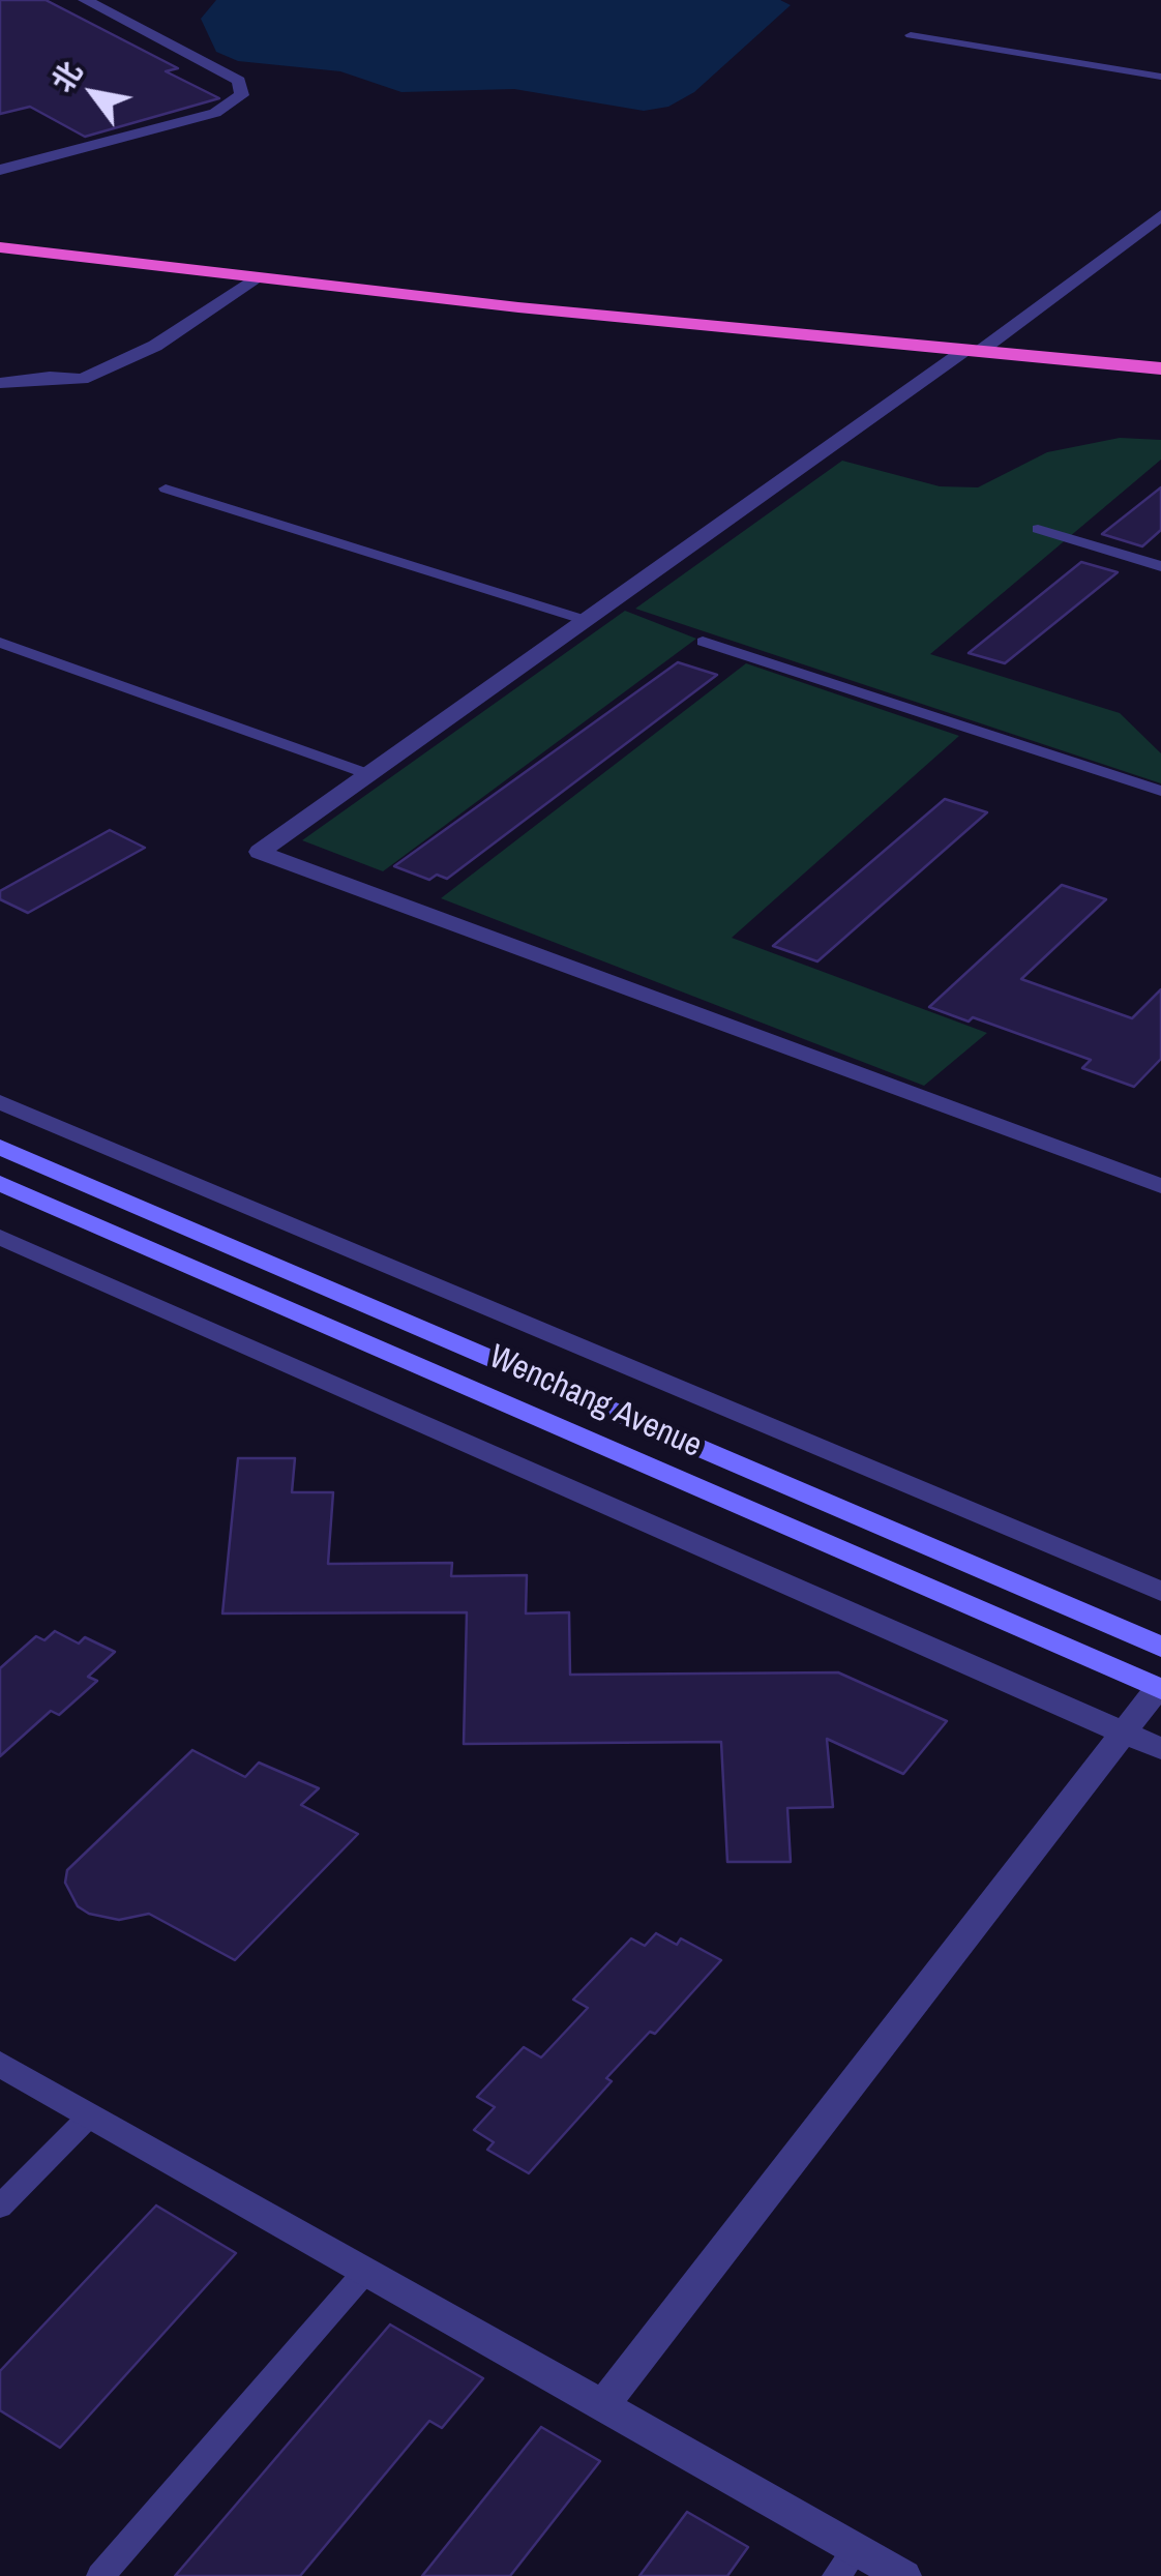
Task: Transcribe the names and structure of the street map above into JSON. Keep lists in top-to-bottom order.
{
  "streets": {
    "main road": ["Wenchang Avenue"]
  },
  "north": "top left"
}
